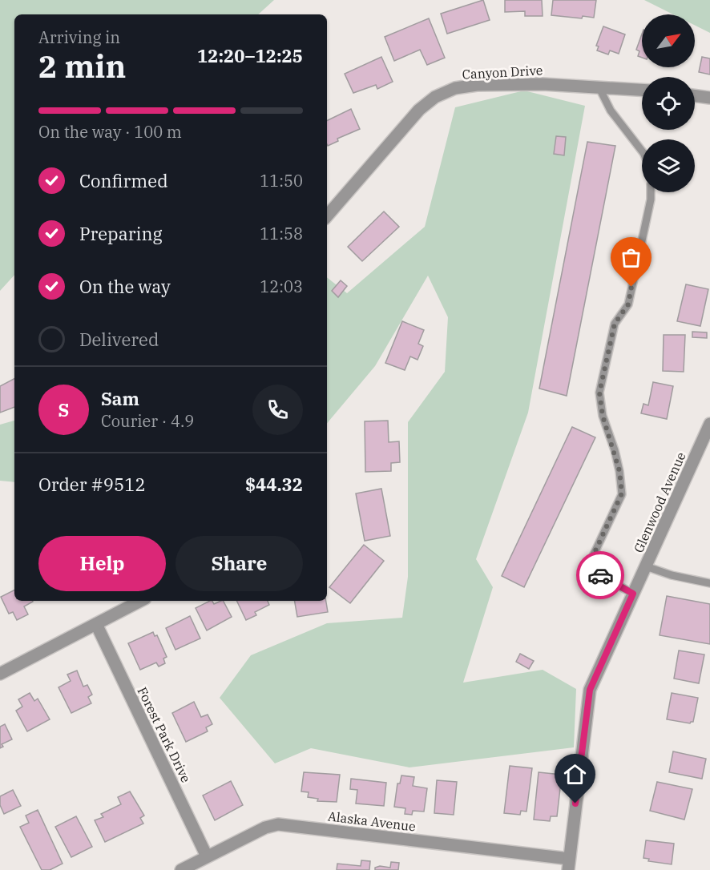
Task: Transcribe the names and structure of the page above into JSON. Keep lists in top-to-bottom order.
{
  "streets": {
    "street": [
      "Canyon Drive",
      "Glenwood Avenue",
      "Forest Park Drive",
      "Alaska Avenue"
    ]
  },
  "crossings": [
    ["Glenwood Avenue", "Alaska Avenue"],
    ["Forest Park Drive", "Alaska Avenue"]
  ],
  "north": "top right",
  "page": {
    "heading": ["2 min", "Arriving in", "12:20–12:25"],
    "panel": [
      "Sam",
      "Courier · 4.9",
      "Order #9512",
      "$44.32"
    ],
    "bar": "On the way · 100 m",
    "list": [
      ["Confirmed", "11:50"],
      ["Preparing", "11:58"],
      ["On the way", "12:03"],
      "Delivered"
    ],
    "round": "S",
    "buttons": ["Help", "Share"]
  }
}
